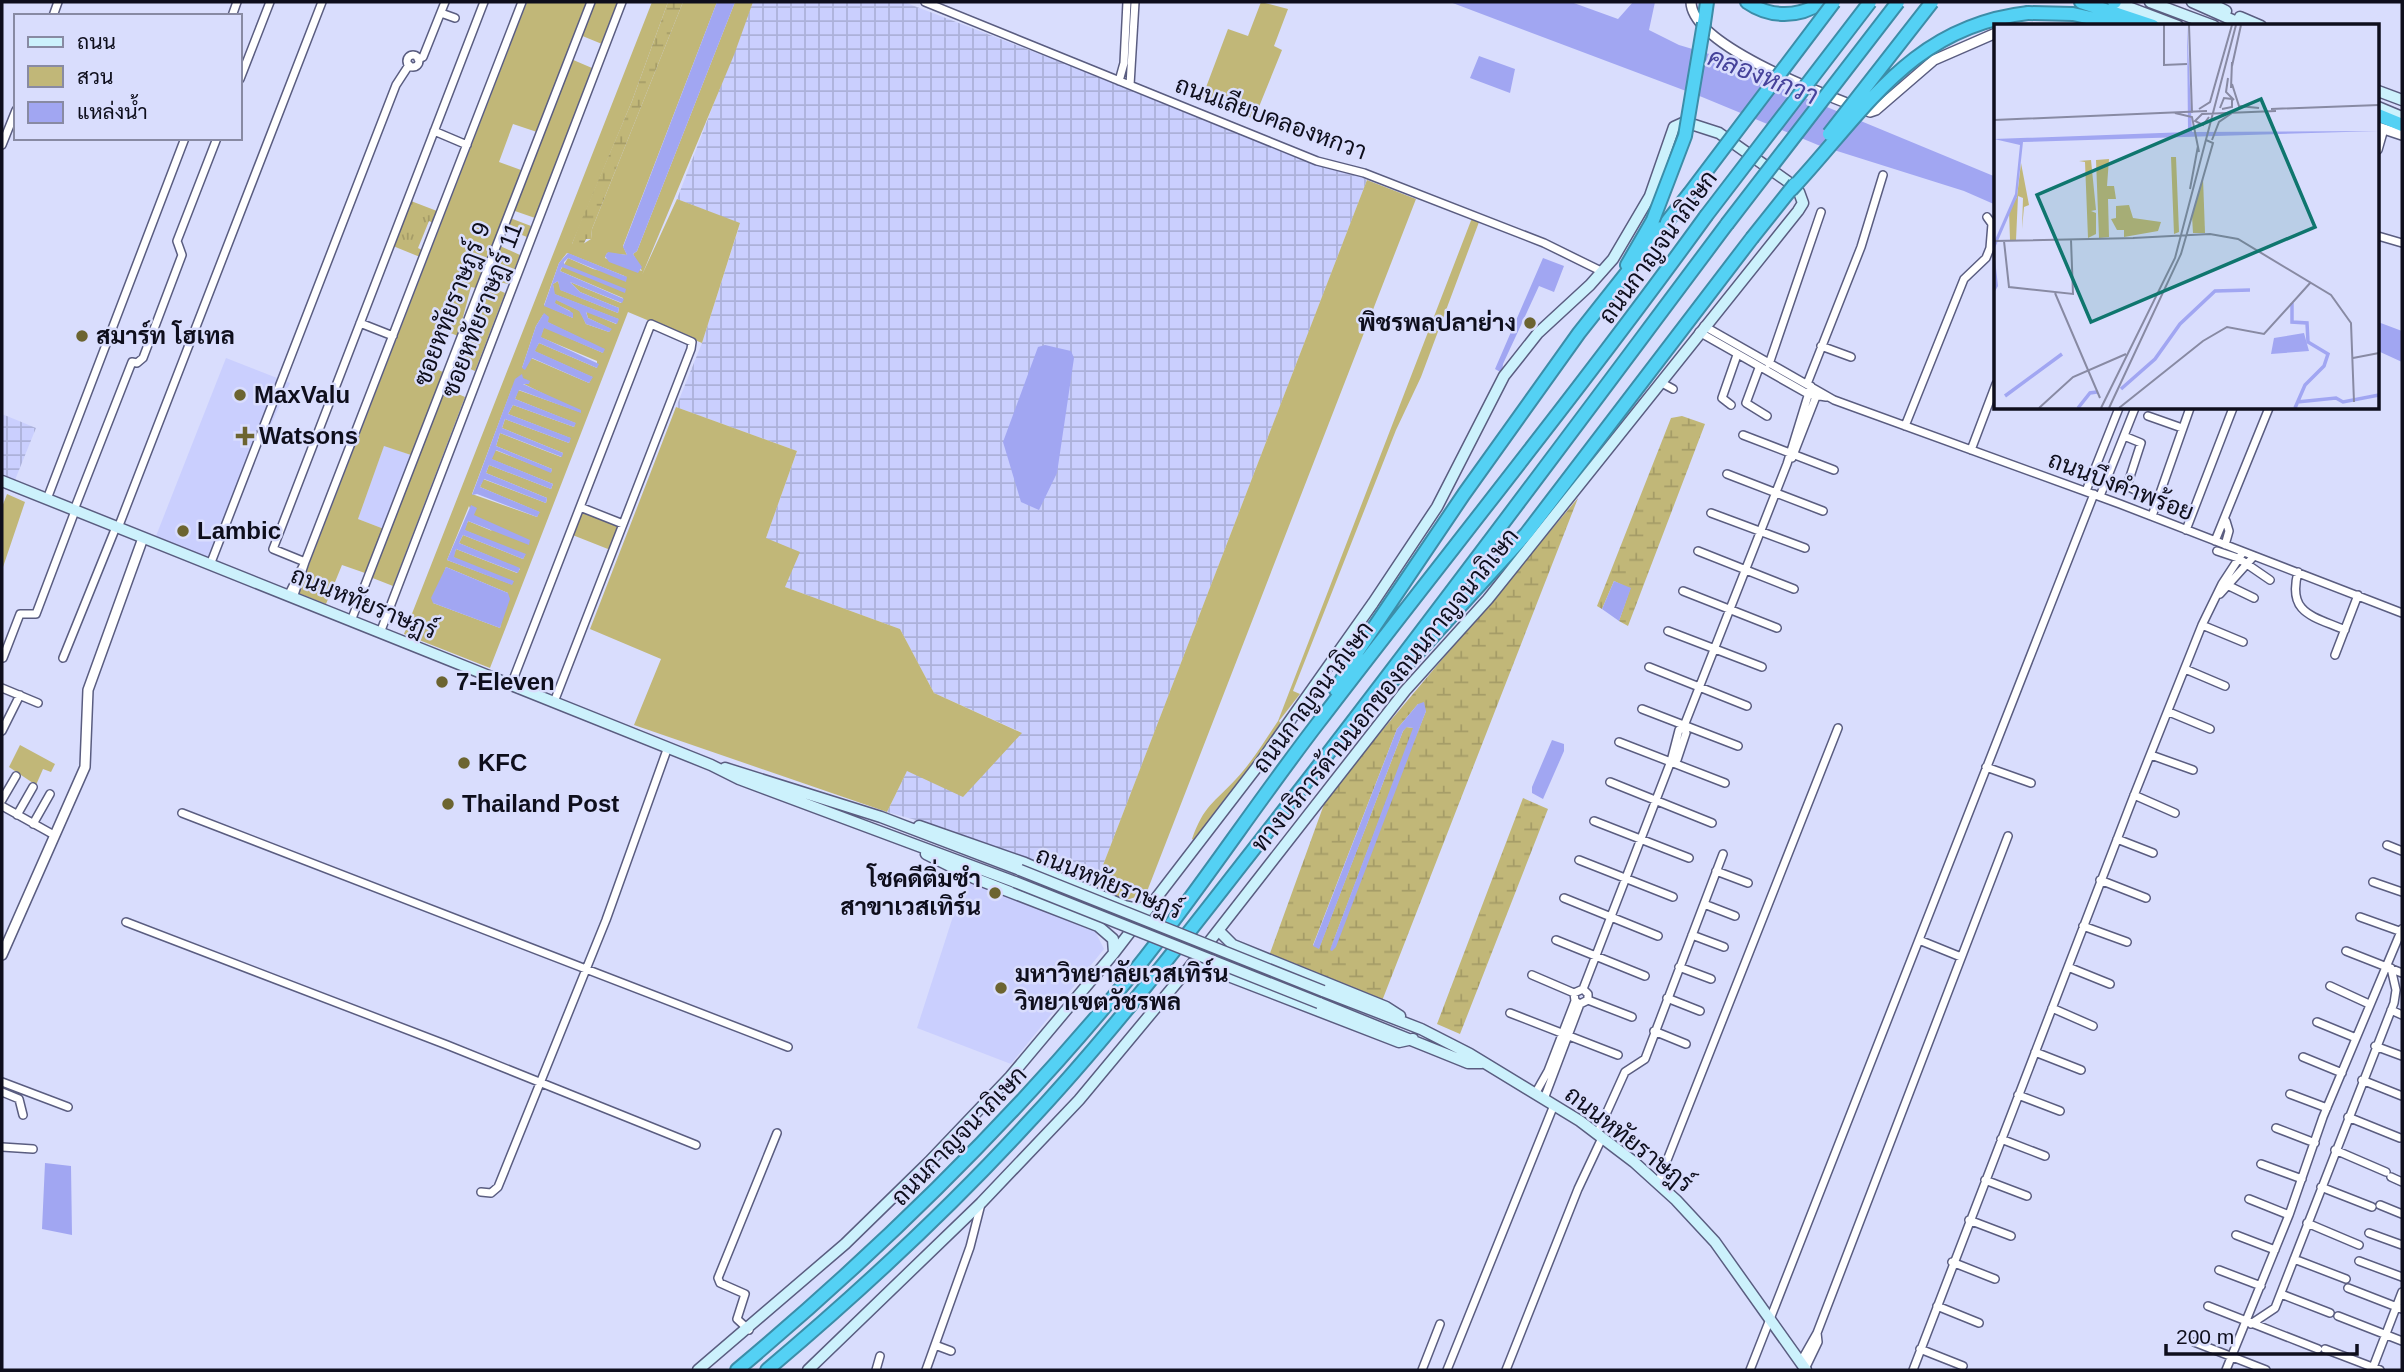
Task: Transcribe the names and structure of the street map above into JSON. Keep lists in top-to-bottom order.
{
  "streets": {
    "highway": ["ถนนกาญจนาภิเษก"],
    "main road": ["ถนนหทัยราษฎร์", "ทางบริการด้านนอกของถนนกาญจนาภิเษก"],
    "street": [
      "ถนนเลียบคลองหกวา",
      "ซอยหทัยราษฎร์ 9",
      "ซอยหทัยราษฎร์ 11",
      "ถนนบึงคำพร้อย"
    ]
  },
  "crossings": [
    ["ถนนเลียบคลองหกวา", "ทางบริการด้านนอกของถนนกาญจนาภิเษก"],
    ["ซอยหทัยราษฎร์ 9", "ถนนหทัยราษฎร์"],
    ["ซอยหทัยราษฎร์ 11", "ถนนหทัยราษฎร์"],
    ["ถนนบึงคำพร้อย", "ทางบริการด้านนอกของถนนกาญจนาภิเษก"]
  ],
  "water": ["คลองหกวา"],
  "places": {
    "other": [
      "พิชรพลปลาย่าง",
      "สมาร์ท โฮเทล",
      "MaxValu",
      "Lambic",
      "7-Eleven",
      "KFC",
      "Thailand Post",
      "โชคดีติ่มซำ สาขาเวสเทิร์น",
      "มหาวิทยาลัยเวสเทิร์น วิทยาเขตวัชรพล"
    ],
    "health": ["Watsons"]
  },
  "legend": ["ถนน", "สวน", "แหล่งน้ำ"],
  "scale_bar": "200 m"
}
